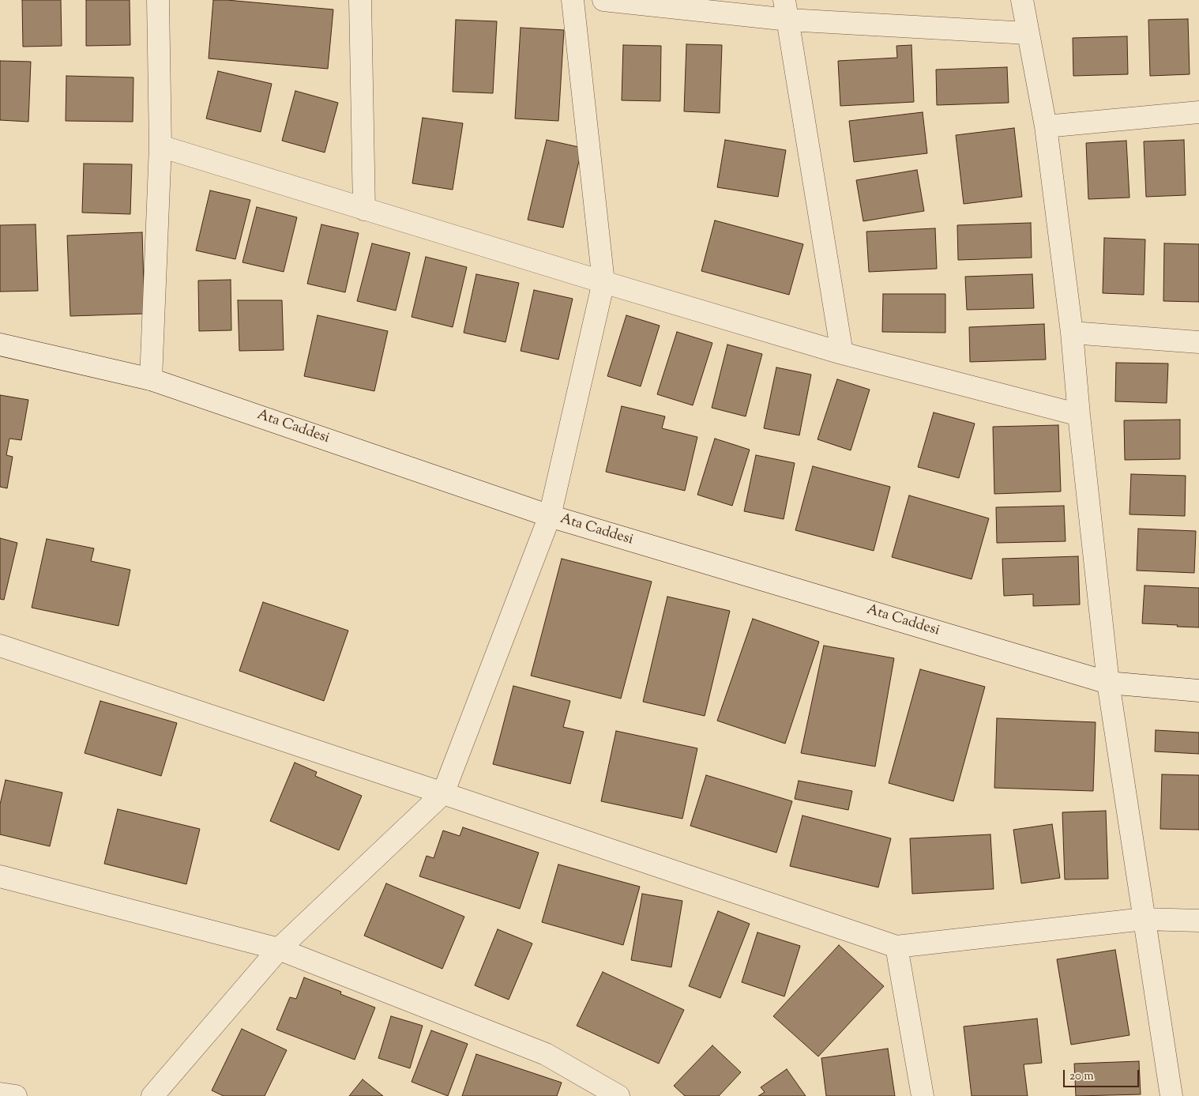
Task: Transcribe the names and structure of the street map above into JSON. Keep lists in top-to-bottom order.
{
  "streets": {
    "street": ["Ata Caddesi"]
  },
  "scale_bar": "20 m"
}
